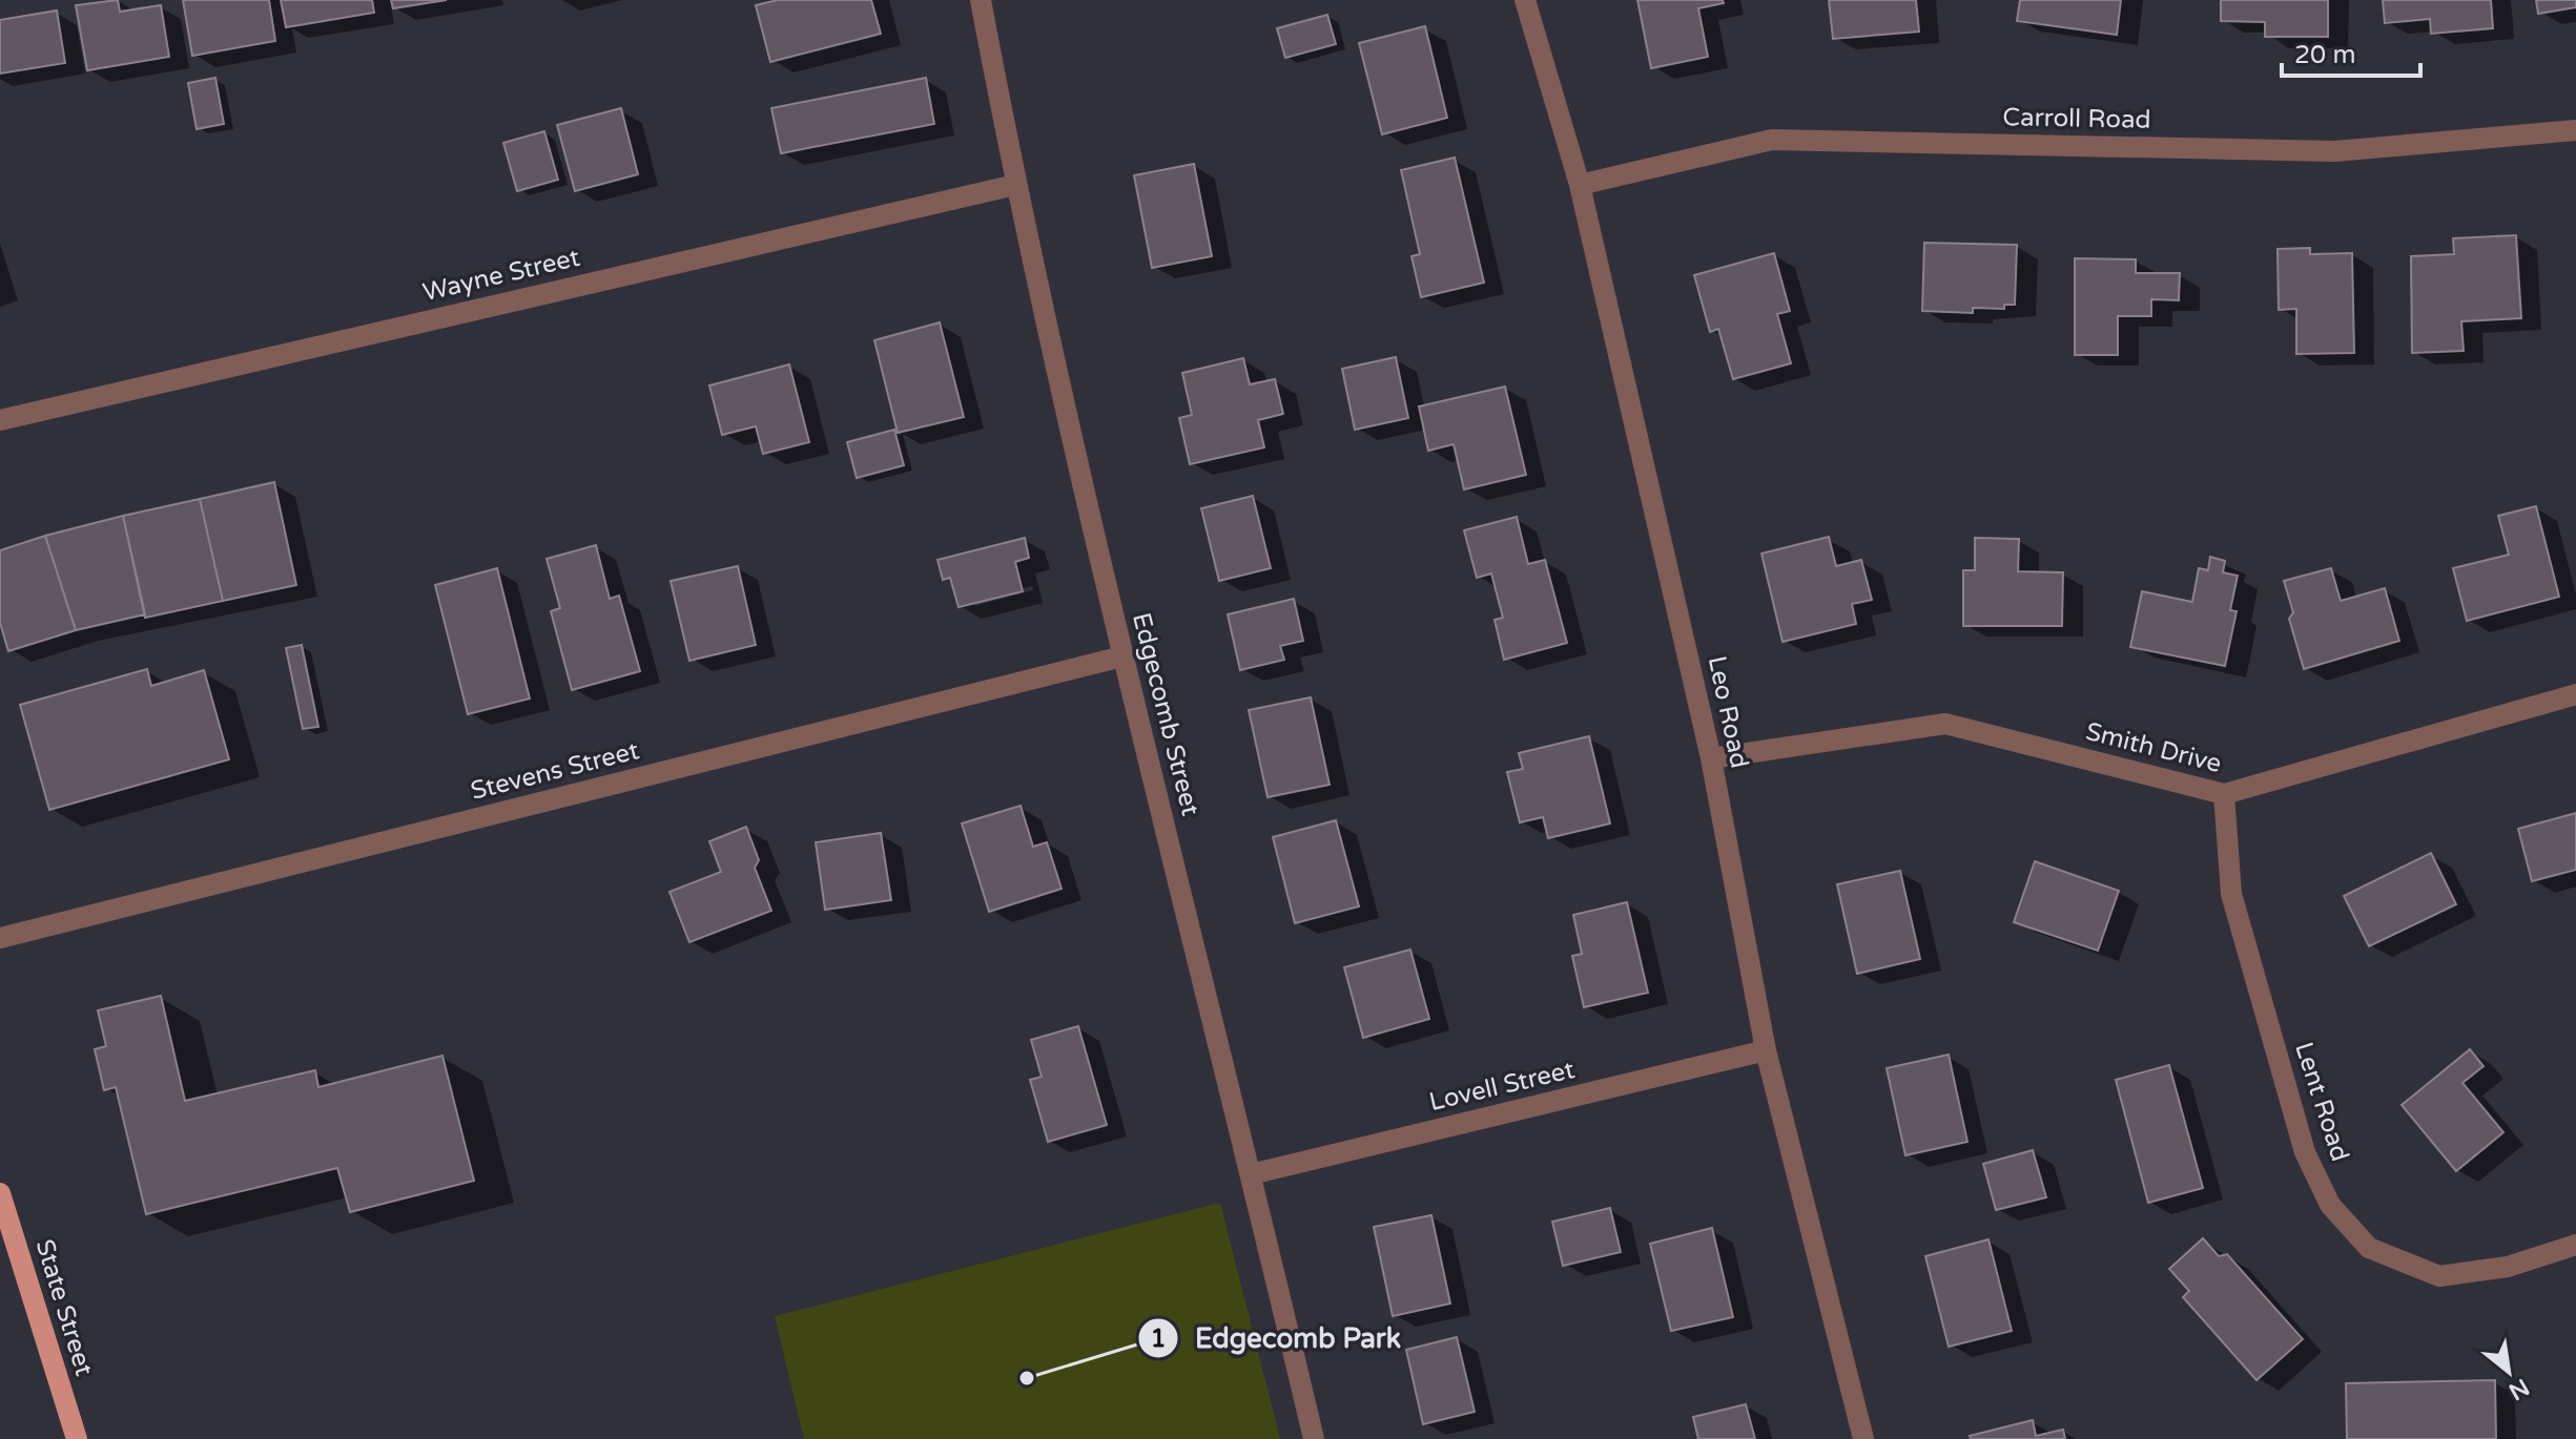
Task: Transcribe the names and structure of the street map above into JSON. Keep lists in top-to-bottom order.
{
  "streets": {
    "main road": ["State Street"],
    "street": [
      "Carroll Road",
      "Wayne Street",
      "Leo Road",
      "Edgecomb Street",
      "Smith Drive",
      "Stevens Street",
      "Lovell Street",
      "Lent Road"
    ]
  },
  "crossings": [
    ["Carroll Road", "Leo Road"],
    ["Wayne Street", "Edgecomb Street"],
    ["Leo Road", "Smith Drive"],
    ["Leo Road", "Lovell Street"],
    ["Edgecomb Street", "Stevens Street"],
    ["Edgecomb Street", "Lovell Street"],
    ["Smith Drive", "Lent Road"]
  ],
  "places": ["Edgecomb Park"],
  "scale_bar": "20 m",
  "north": "bottom right"
}
